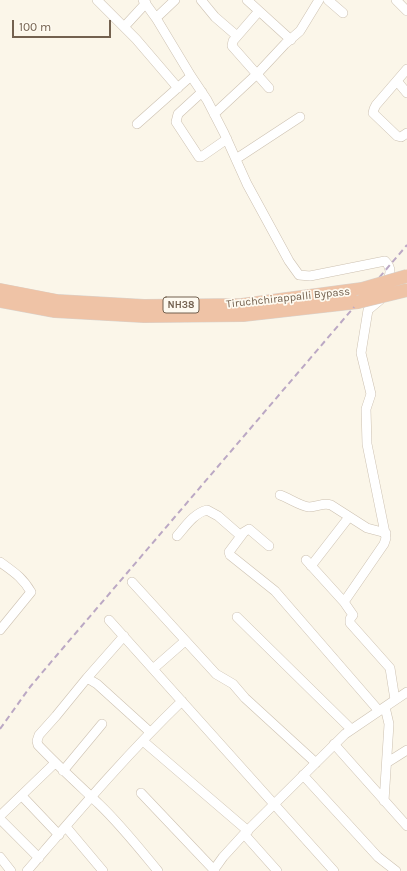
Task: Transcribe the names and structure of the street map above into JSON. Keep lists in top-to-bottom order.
{
  "streets": {
    "highway": ["Tiruchchirappalli Bypass", "NH38"]
  },
  "scale_bar": "100 m"
}
